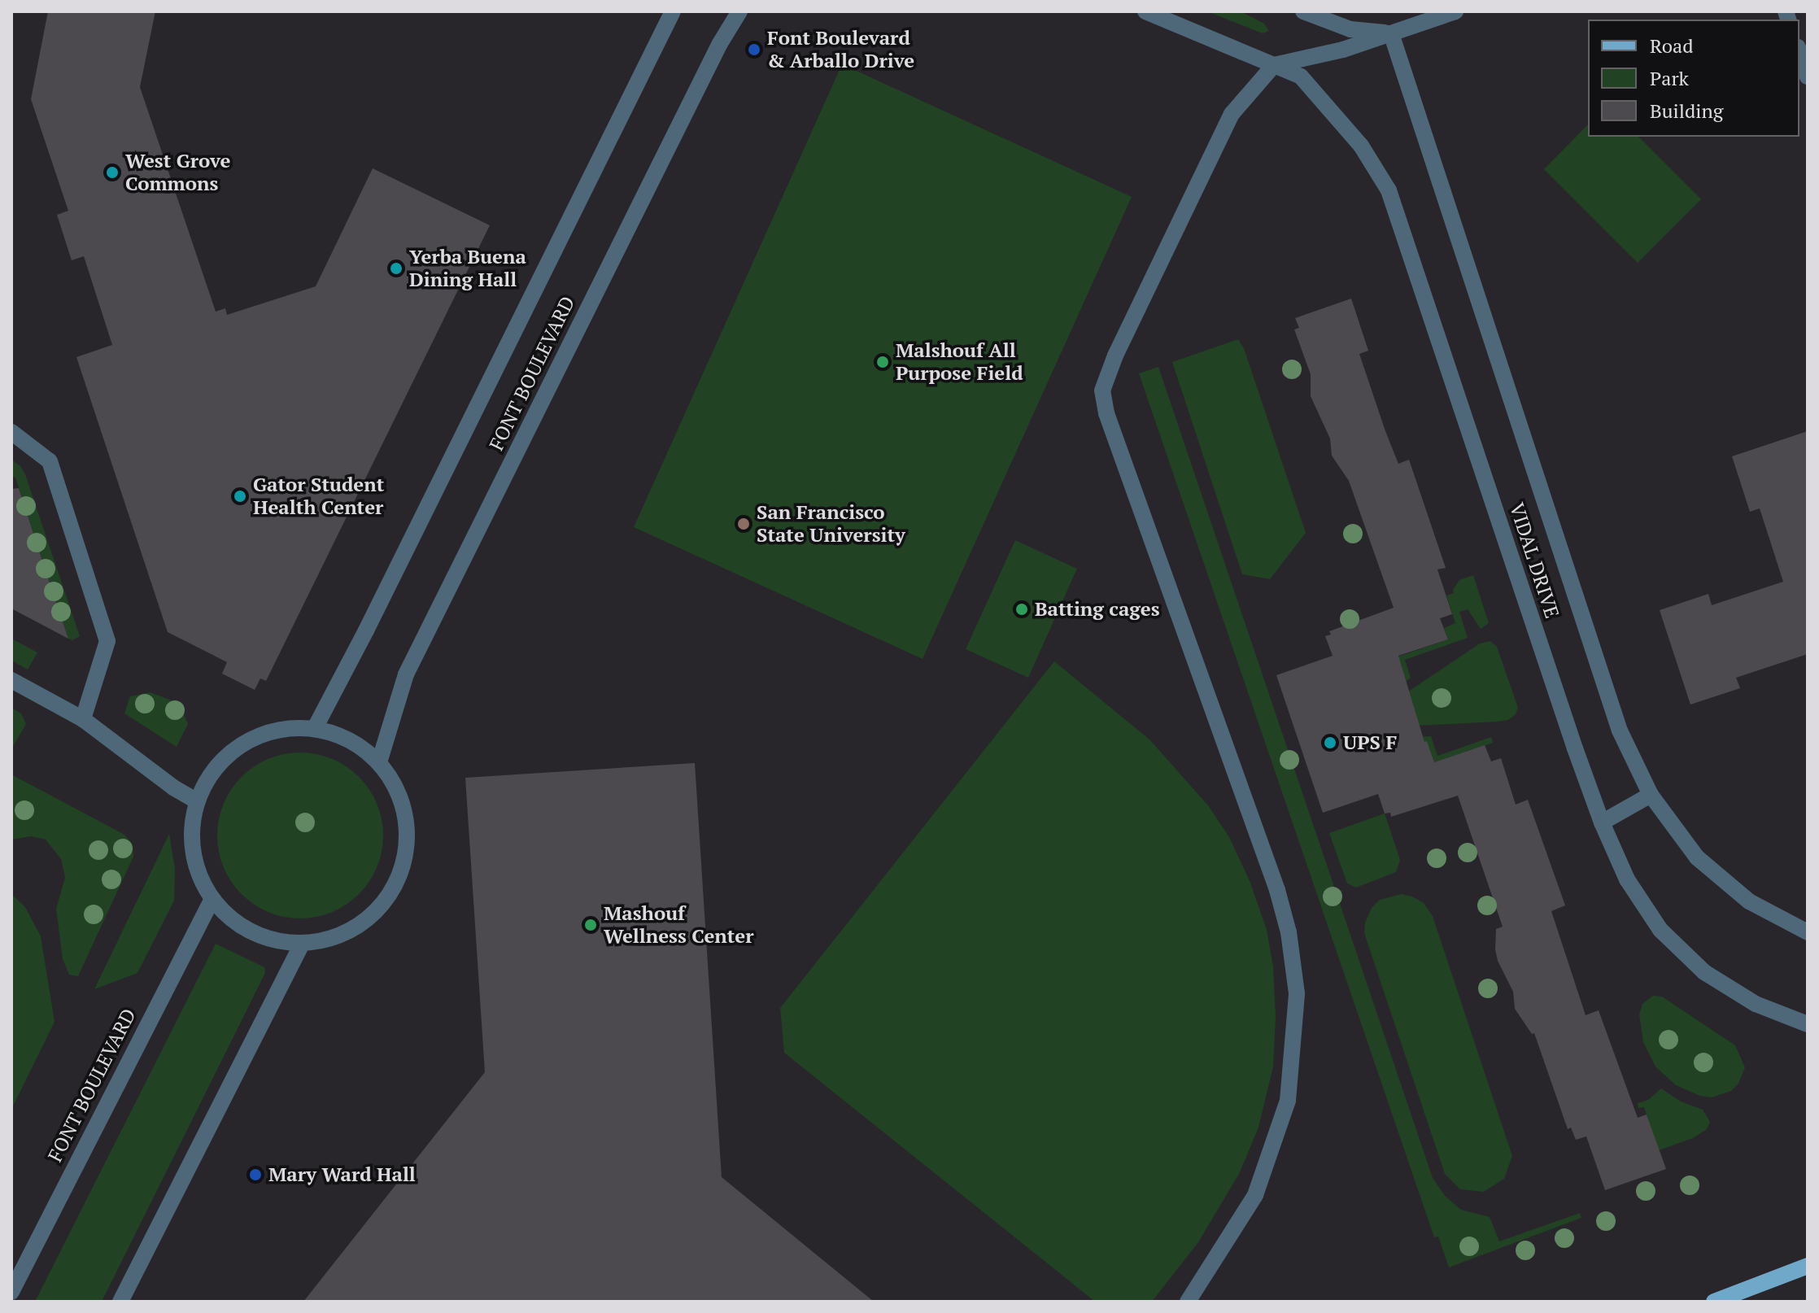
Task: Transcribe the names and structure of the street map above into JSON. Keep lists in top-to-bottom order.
{
  "streets": {
    "street": ["FONT BOULEVARD", "VIDAL DRIVE"]
  },
  "places": [
    "Font Boulevard & Arballo Drive",
    "West Grove Commons",
    "Yerba Buena Dining Hall",
    "Malshouf All Purpose Field",
    "Gator Student Health Center",
    "San Francisco State University",
    "Batting cages",
    "UPS F",
    "Mashouf Wellness Center",
    "Mary Ward Hall"
  ],
  "legend": ["Road", "Park", "Building"]
}
